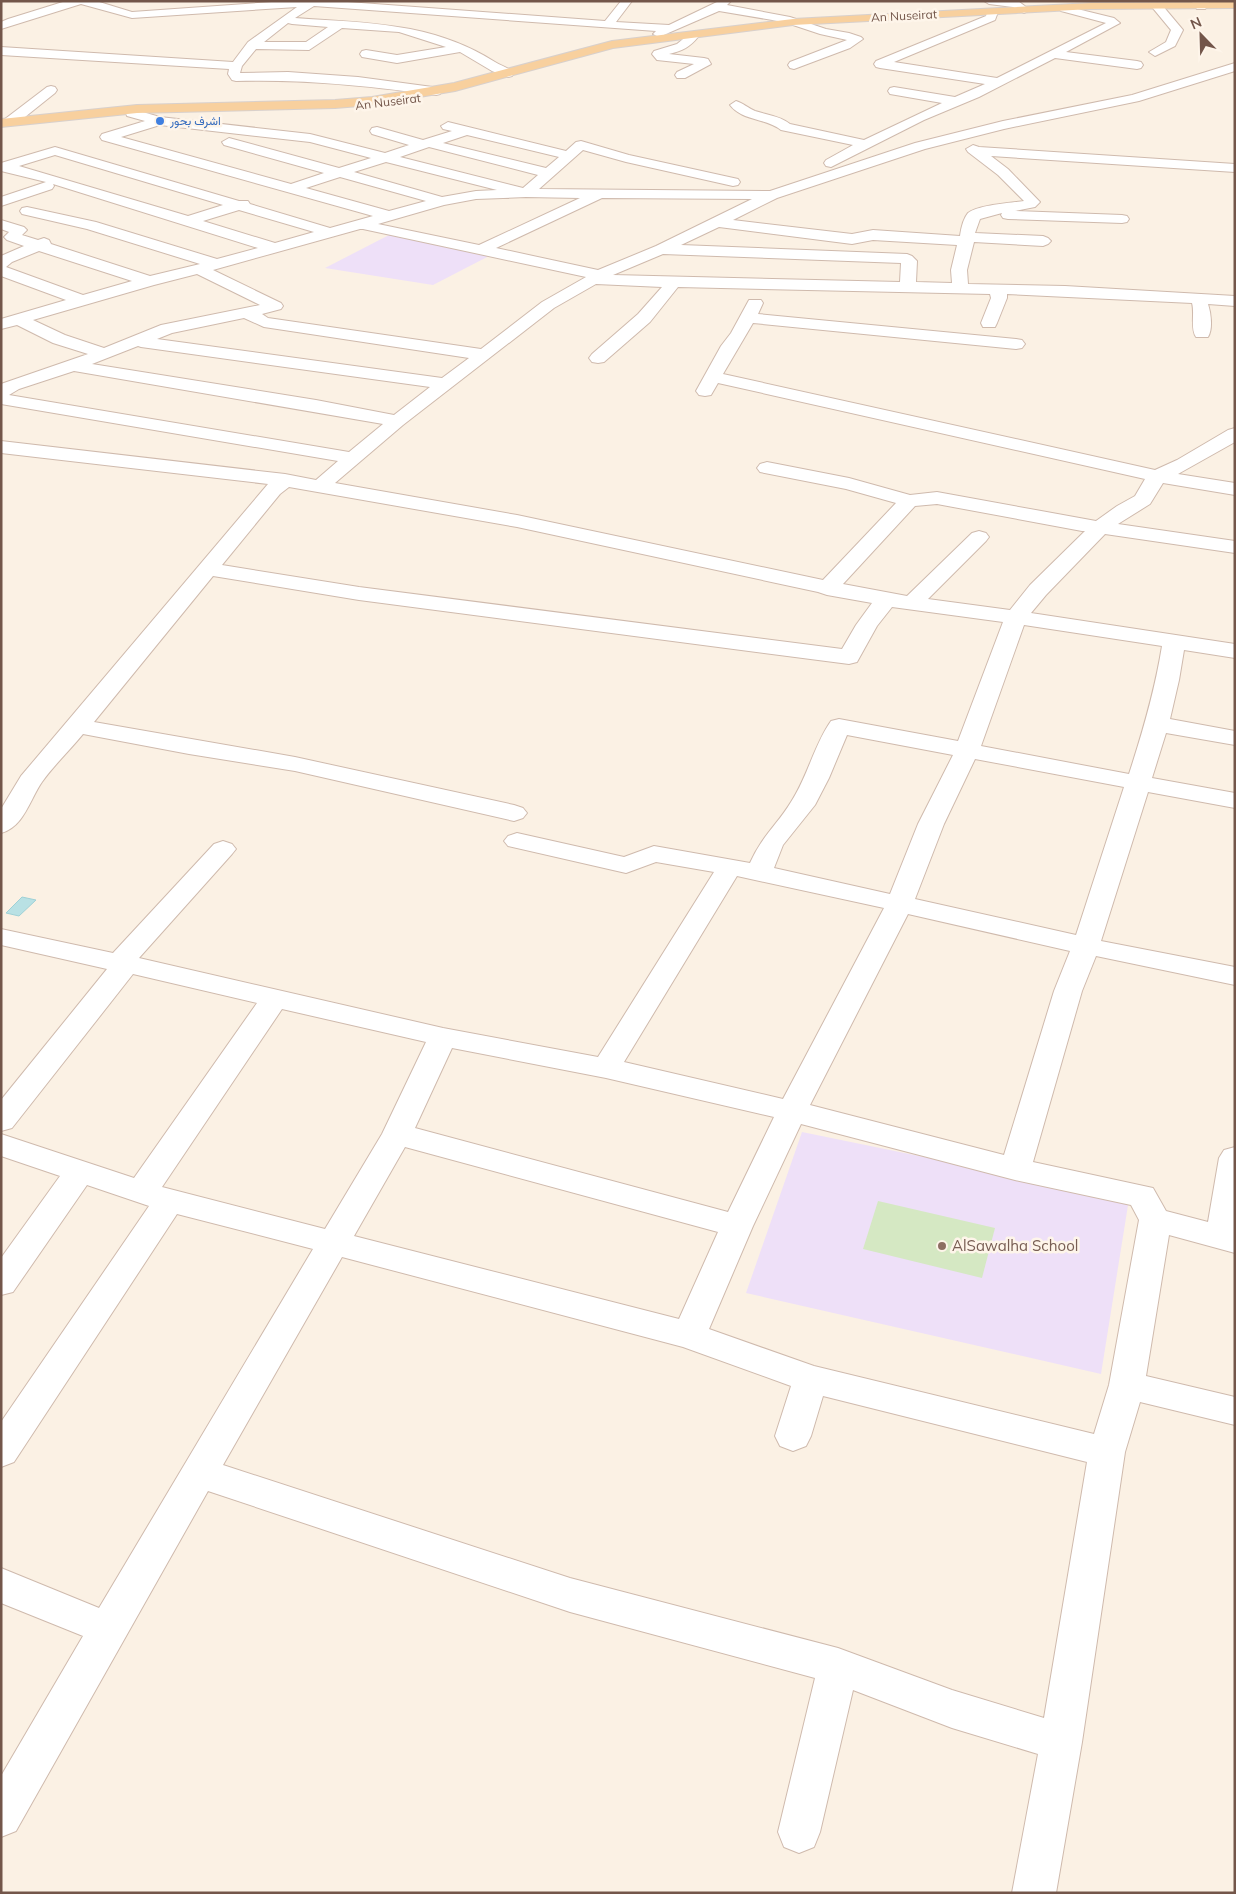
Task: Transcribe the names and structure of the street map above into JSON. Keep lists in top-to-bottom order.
{
  "streets": {
    "main road": ["An Nuseirat"]
  },
  "places": ["اشرف بحور", "AlSawalha School"],
  "north": "top left"
}
